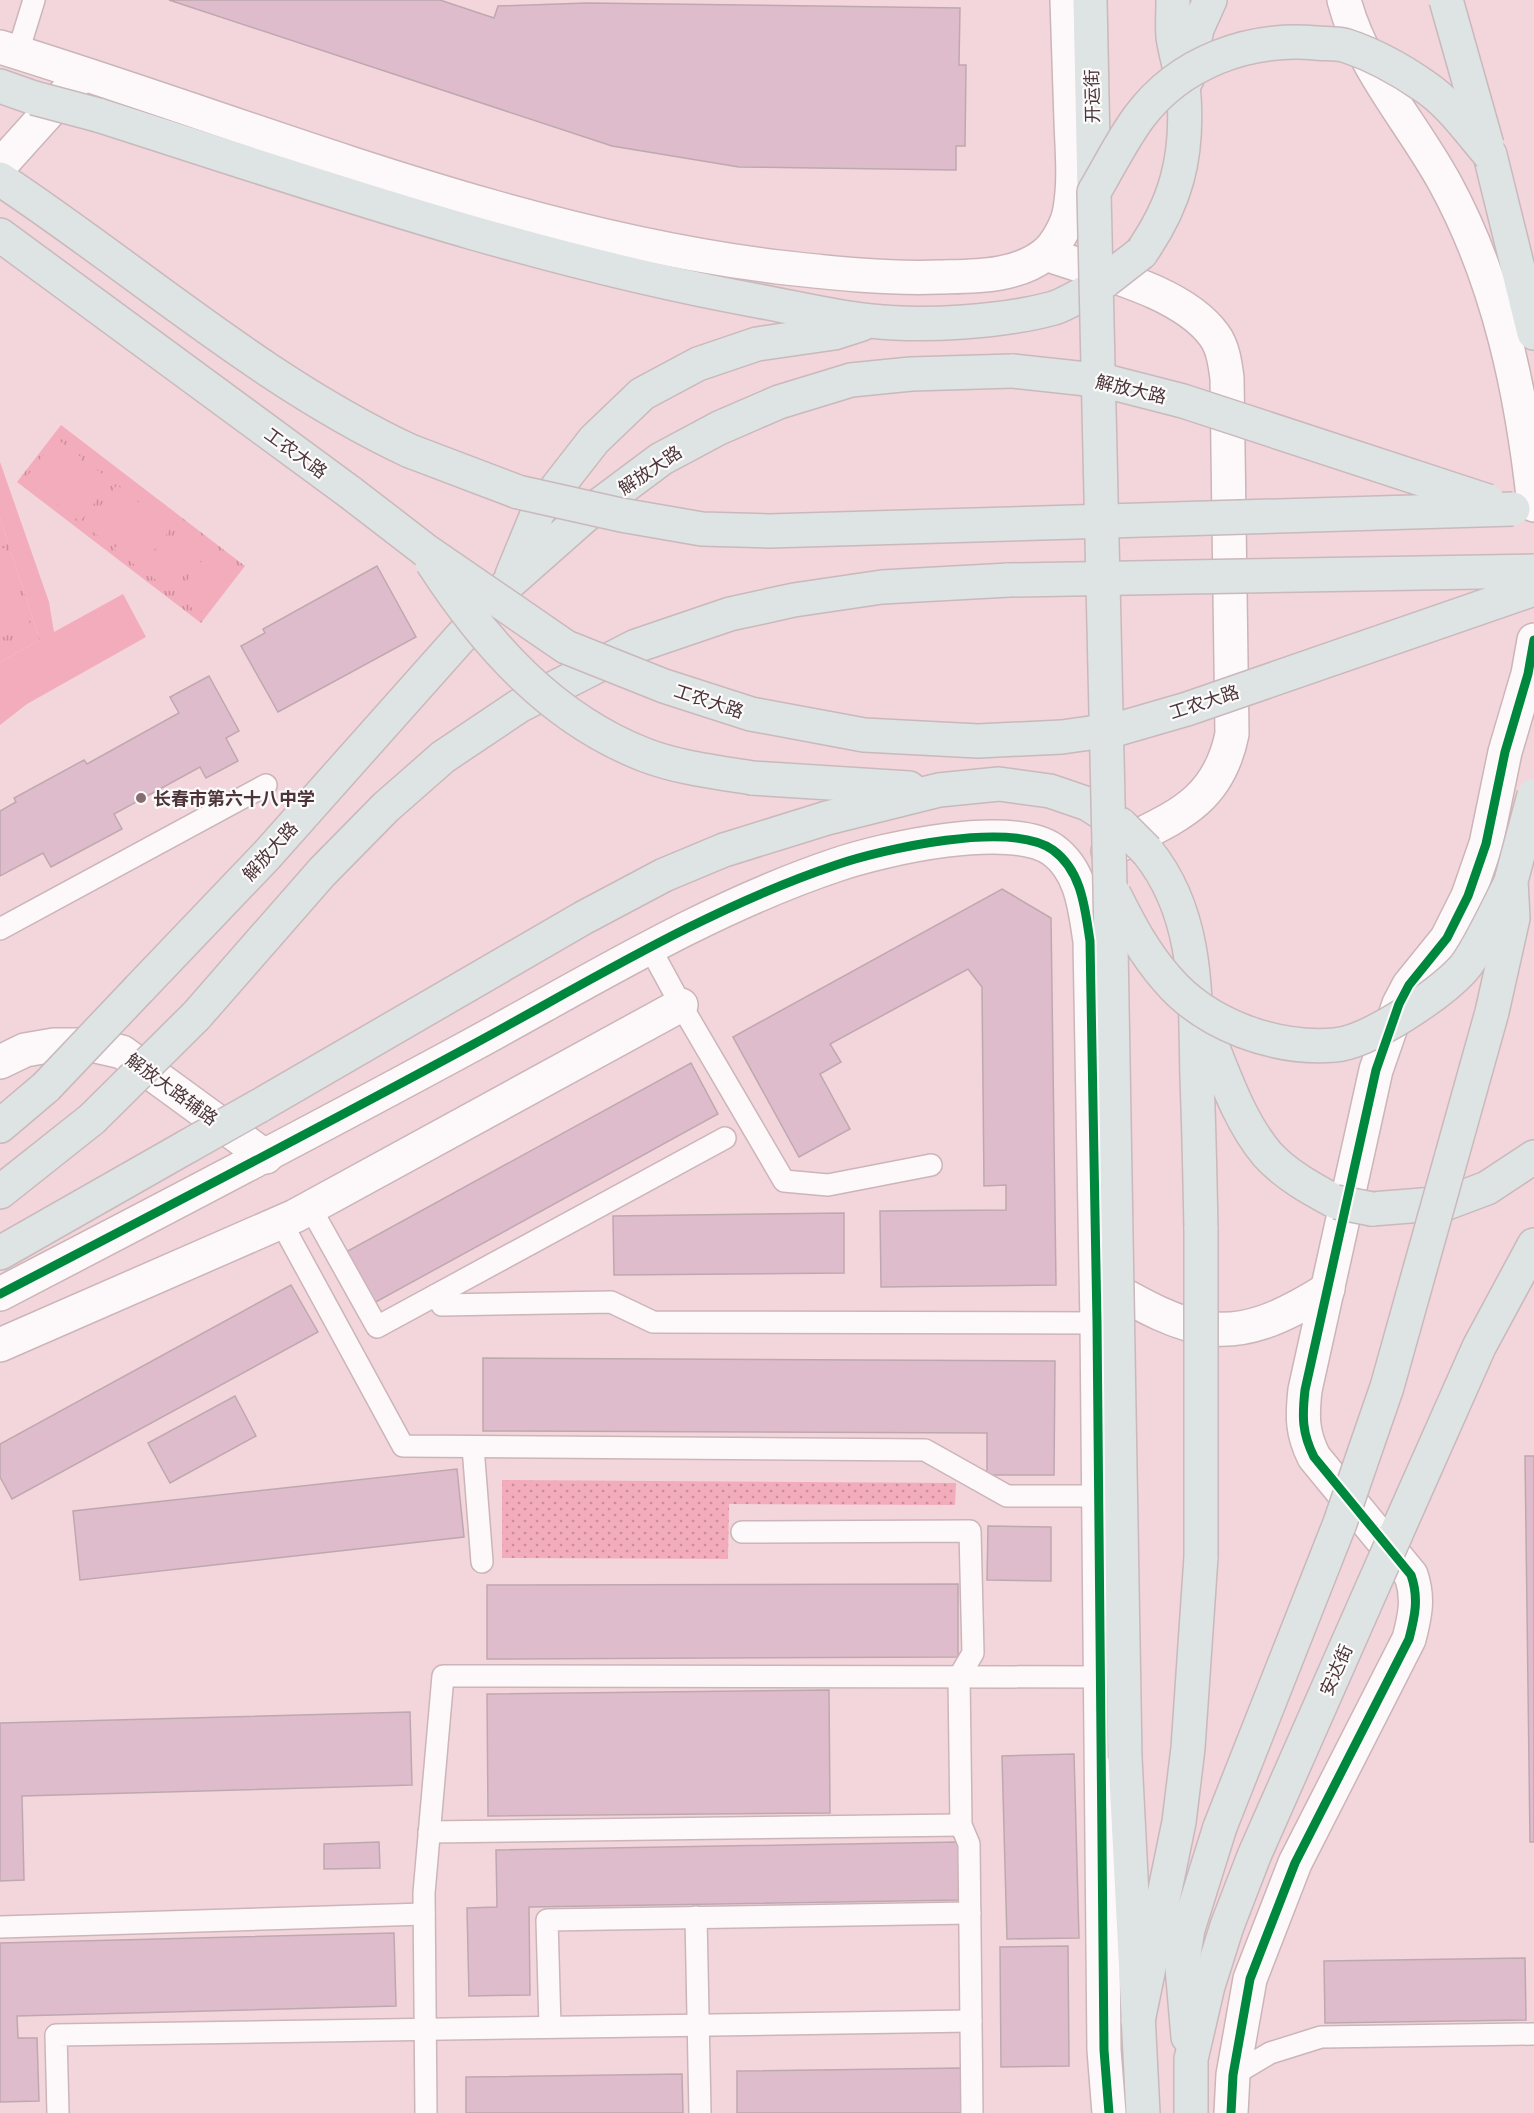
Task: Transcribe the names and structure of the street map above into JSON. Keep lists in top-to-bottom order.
{
  "streets": {
    "main road": [
      "开运街",
      "解放大路",
      "工农大路",
      "安达街"
    ],
    "street": ["解放大路辅路"]
  },
  "places": ["长春市第六十八中学"]
}
